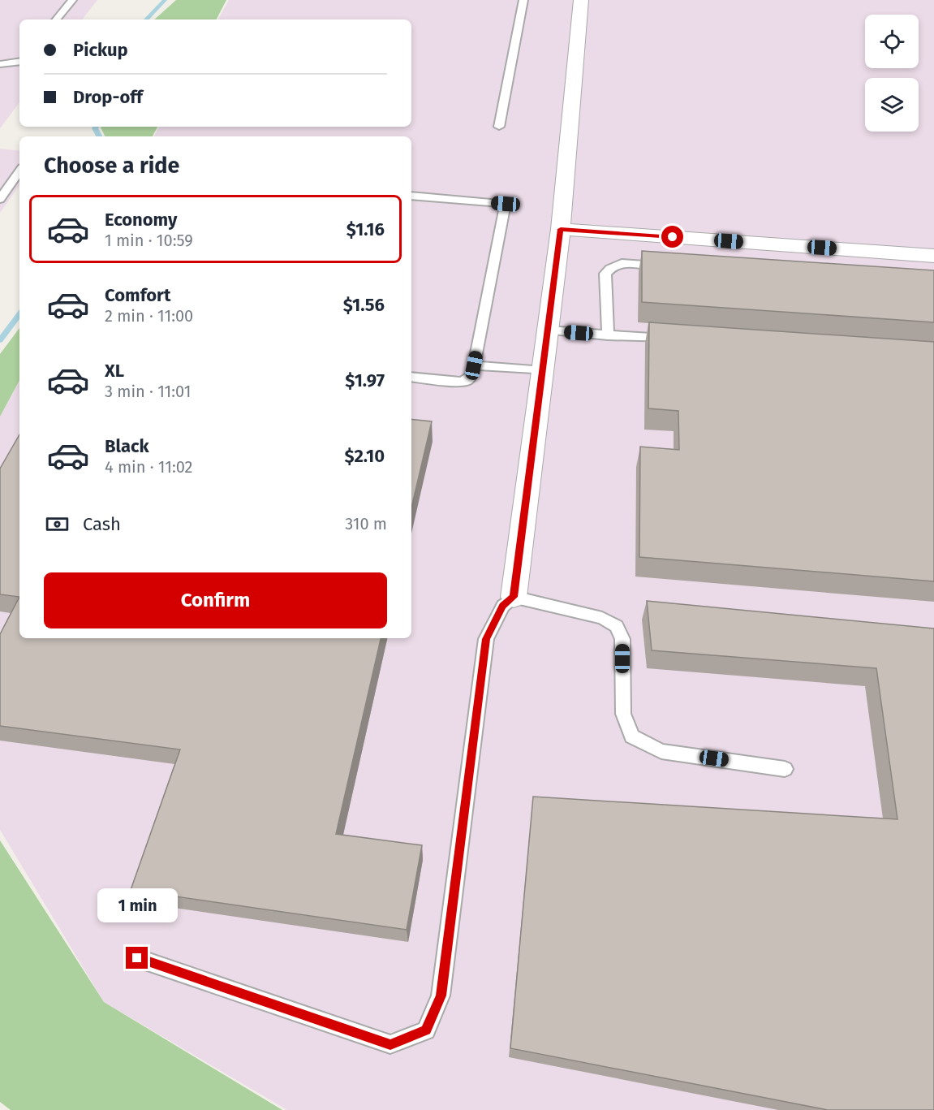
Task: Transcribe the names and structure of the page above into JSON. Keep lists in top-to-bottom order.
{
  "page": {
    "banner": ["Pickup", "Drop-off"],
    "heading": "Choose a ride",
    "list": [
      {
        "name": "Economy",
        "note": "1 min · 10:59",
        "value": "$1.16"
      },
      {
        "name": "Comfort",
        "note": "2 min · 11:00",
        "value": "$1.56"
      },
      {
        "name": "XL",
        "note": "3 min · 11:01",
        "value": "$1.97"
      },
      {
        "name": "Black",
        "note": "4 min · 11:02",
        "value": "$2.10"
      }
    ],
    "pay": ["Cash", "310 m"],
    "buttons": "Confirm",
    "bubble": "1 min"
  }
}
